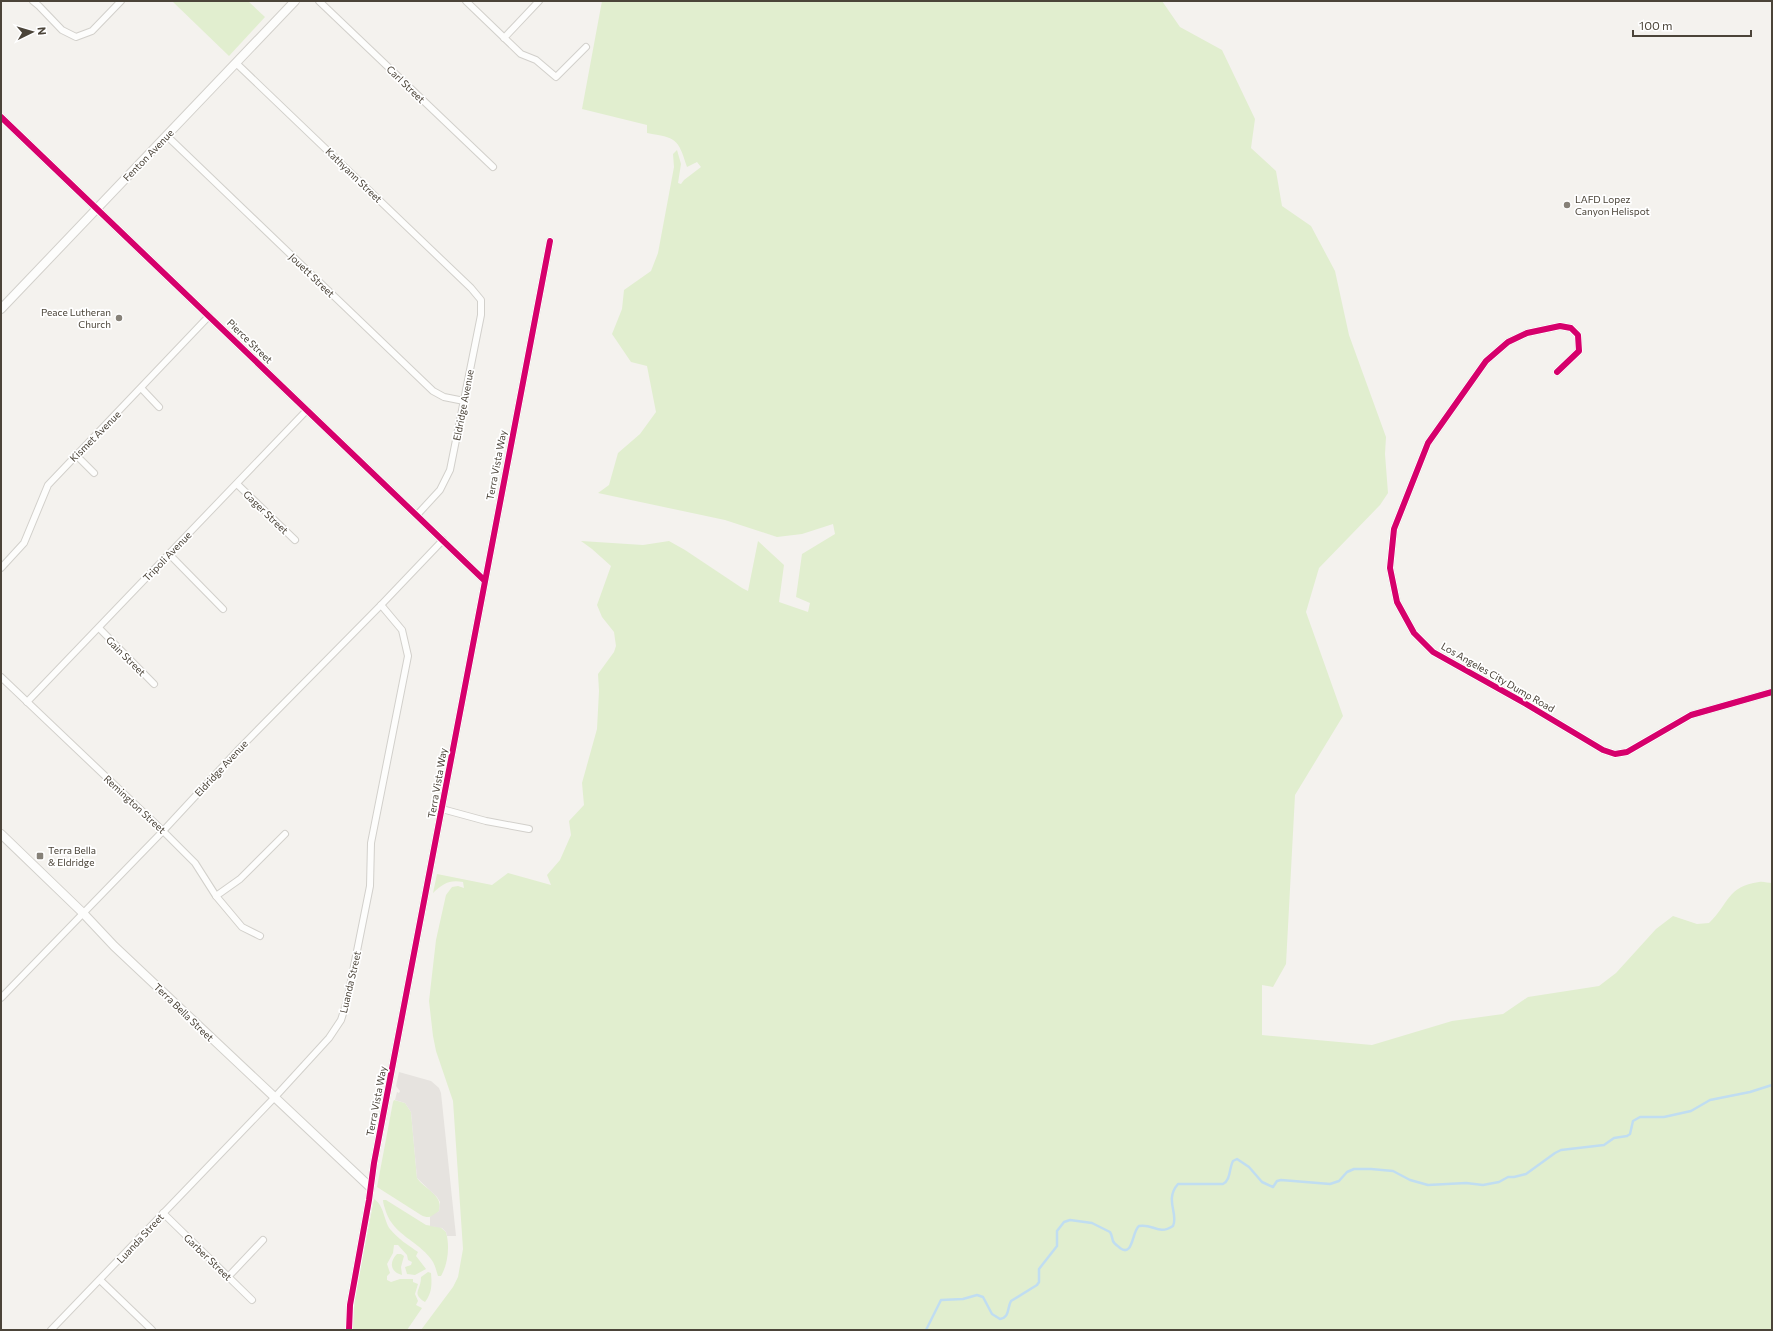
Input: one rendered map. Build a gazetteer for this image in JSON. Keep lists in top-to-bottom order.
{
  "streets": {
    "street": [
      "Carl Street",
      "Fenton Avenue",
      "Kathyann Street",
      "Jouett Street",
      "Pierce Street",
      "Eldridge Avenue",
      "Kismet Avenue",
      "Terra Vista Way",
      "Gager Street",
      "Tripoli Avenue",
      "Gain Street",
      "Los Angeles City Dump Road",
      "Remington Street",
      "Luanda Street",
      "Terra Bella Street",
      "Garber Street"
    ]
  },
  "crossings": [
    ["Fenton Avenue", "Kathyann Street"],
    ["Fenton Avenue", "Jouett Street"],
    ["Fenton Avenue", "Pierce Street"],
    ["Kathyann Street", "Eldridge Avenue"],
    ["Jouett Street", "Eldridge Avenue"],
    ["Pierce Street", "Eldridge Avenue"],
    ["Pierce Street", "Kismet Avenue"],
    ["Pierce Street", "Terra Vista Way"],
    ["Pierce Street", "Tripoli Avenue"],
    ["Eldridge Avenue", "Remington Street"],
    ["Eldridge Avenue", "Luanda Street"],
    ["Eldridge Avenue", "Terra Bella Street"],
    ["Terra Vista Way", "Terra Bella Street"],
    ["Gager Street", "Tripoli Avenue"],
    ["Tripoli Avenue", "Gain Street"],
    ["Tripoli Avenue", "Remington Street"],
    ["Luanda Street", "Terra Bella Street"],
    ["Luanda Street", "Garber Street"]
  ],
  "places": {
    "other": ["LAFD Lopez Canyon Helispot", "Peace Lutheran Church"],
    "transit": ["Terra Bella & Eldridge"]
  },
  "scale_bar": "100 m",
  "north": "right"
}
